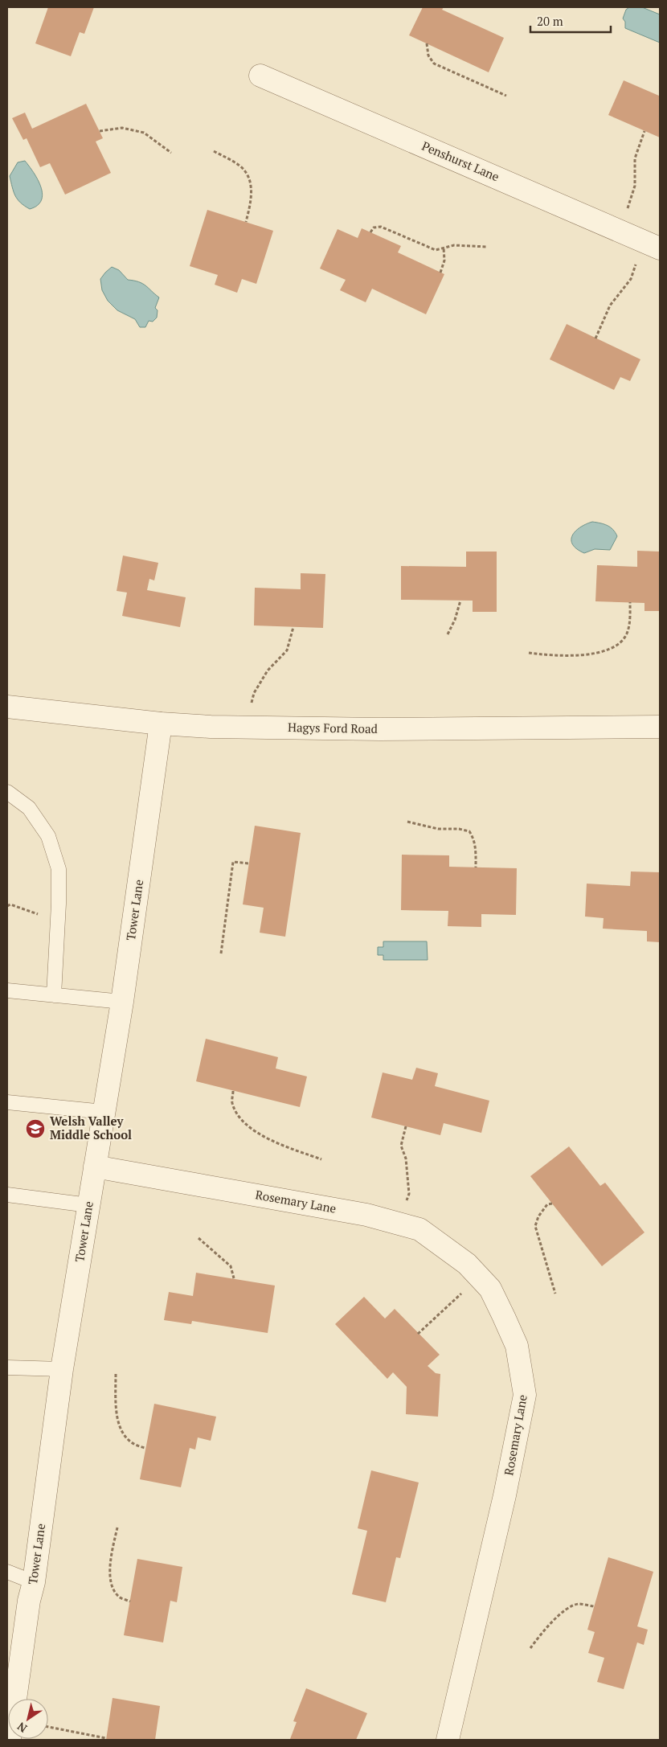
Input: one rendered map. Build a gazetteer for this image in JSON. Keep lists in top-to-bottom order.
{
  "streets": {
    "street": [
      "Penshurst Lane",
      "Hagys Ford Road",
      "Tower Lane",
      "Rosemary Lane"
    ]
  },
  "crossings": [
    ["Hagys Ford Road", "Tower Lane"],
    ["Tower Lane", "Rosemary Lane"]
  ],
  "places": {
    "school or university": ["Welsh Valley Middle School"]
  },
  "scale_bar": "20 m",
  "north": "bottom left"
}
